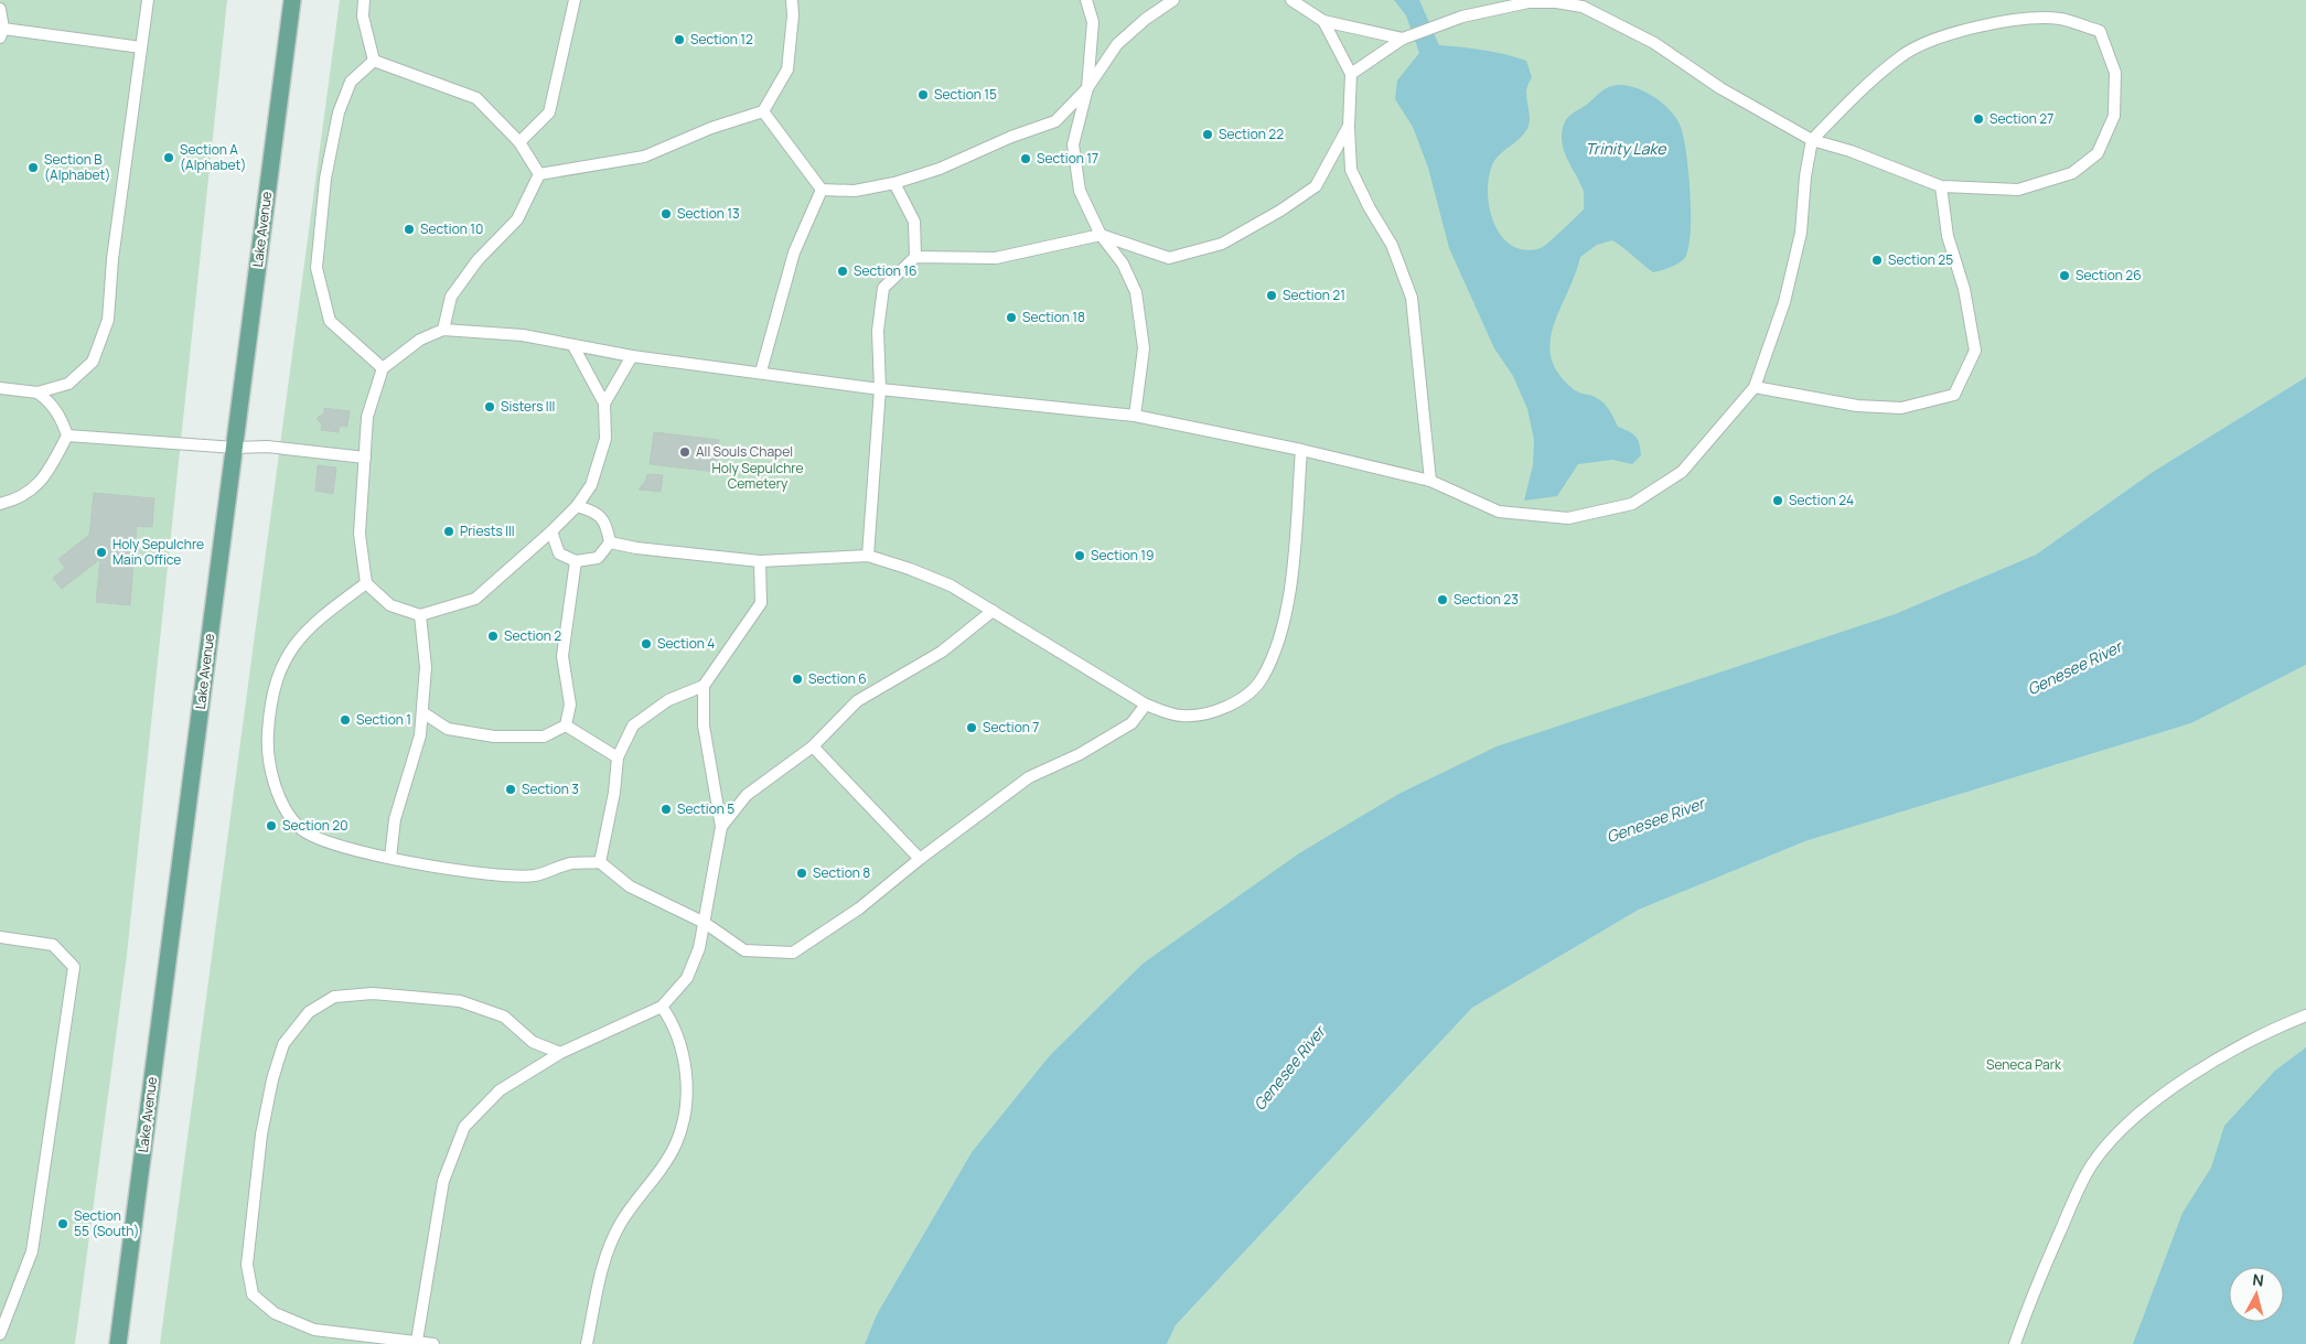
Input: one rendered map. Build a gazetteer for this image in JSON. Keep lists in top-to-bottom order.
{
  "streets": {
    "main road": ["Lake Avenue"]
  },
  "water": ["Trinity Lake", "Genesee River"],
  "parks": ["Holy Sepulchre Cemetery", "Seneca Park"],
  "places": [
    "Section 12",
    "Section 15",
    "Section 27",
    "Section 22",
    "Section A (Alphabet)",
    "Section 17",
    "Section B (Alphabet)",
    "Section 13",
    "Section 10",
    "Section 25",
    "Section 16",
    "Section 26",
    "Section 21",
    "Section 18",
    "Sisters III",
    "All Souls Chapel",
    "Section 24",
    "Priests III",
    "Holy Sepulchre Main Office",
    "Section 19",
    "Section 23",
    "Section 2",
    "Section 4",
    "Section 6",
    "Section 1",
    "Section 7",
    "Section 3",
    "Section 5",
    "Section 20",
    "Section 8",
    "Section 55 (South)"
  ],
  "north": "top"
}
